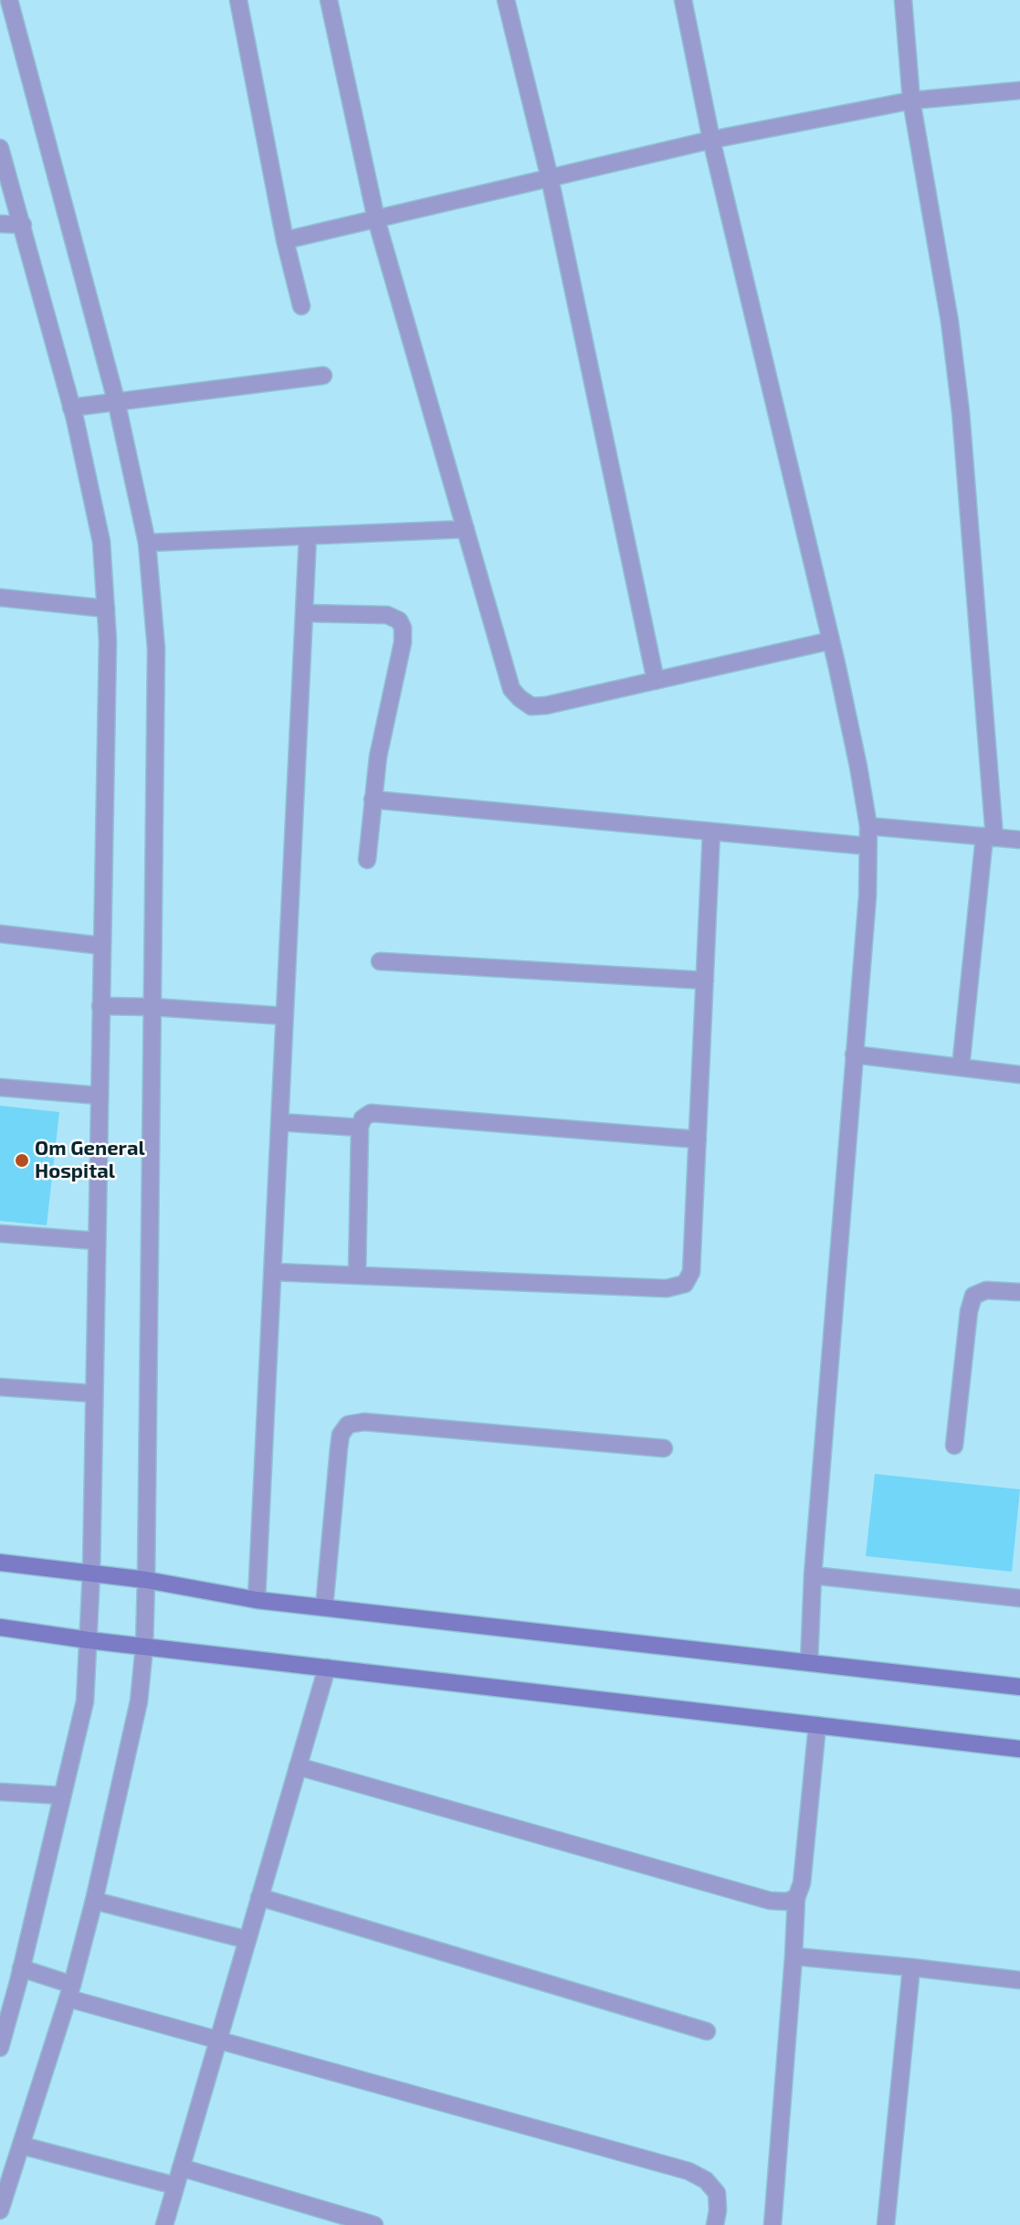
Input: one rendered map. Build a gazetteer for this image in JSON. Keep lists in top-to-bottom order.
{
  "places": ["Om General Hospital"]
}
